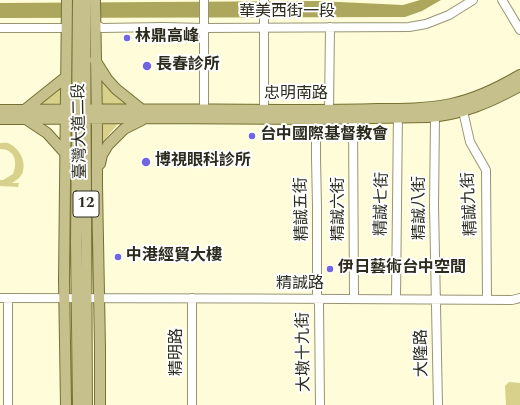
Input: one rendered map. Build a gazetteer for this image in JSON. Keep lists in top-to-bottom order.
{
  "streets": {
    "main road": ["忠明南路", "臺灣大道二段", "12"],
    "street": [
      "華美西街一段",
      "精誠七街",
      "精誠九街",
      "精誠八街",
      "精誠五街",
      "精誠六街",
      "精誠路",
      "精明路",
      "大墩十九街",
      "大隆路"
    ]
  },
  "crossings": [
    ["華美西街一段", "臺灣大道二段"],
    ["忠明南路", "臺灣大道二段"],
    ["忠明南路", "精誠七街"],
    ["忠明南路", "精誠九街"],
    ["忠明南路", "精誠八街"],
    ["忠明南路", "精誠五街"],
    ["忠明南路", "精誠六街"],
    ["臺灣大道二段", "精誠路"],
    ["精誠七街", "精誠路"],
    ["精誠九街", "精誠路"],
    ["精誠八街", "精誠路"],
    ["精誠八街", "大隆路"],
    ["精誠五街", "精誠路"],
    ["精誠五街", "大墩十九街"],
    ["精誠六街", "精誠路"],
    ["精誠路", "精明路"],
    ["精誠路", "大墩十九街"],
    ["精誠路", "大隆路"]
  ],
  "places": [
    "林鼎高峰",
    "長春診所",
    "台中國際基督教會",
    "博視眼科診所",
    "中港經貿大樓",
    "伊日藝術台中空間"
  ]
}
